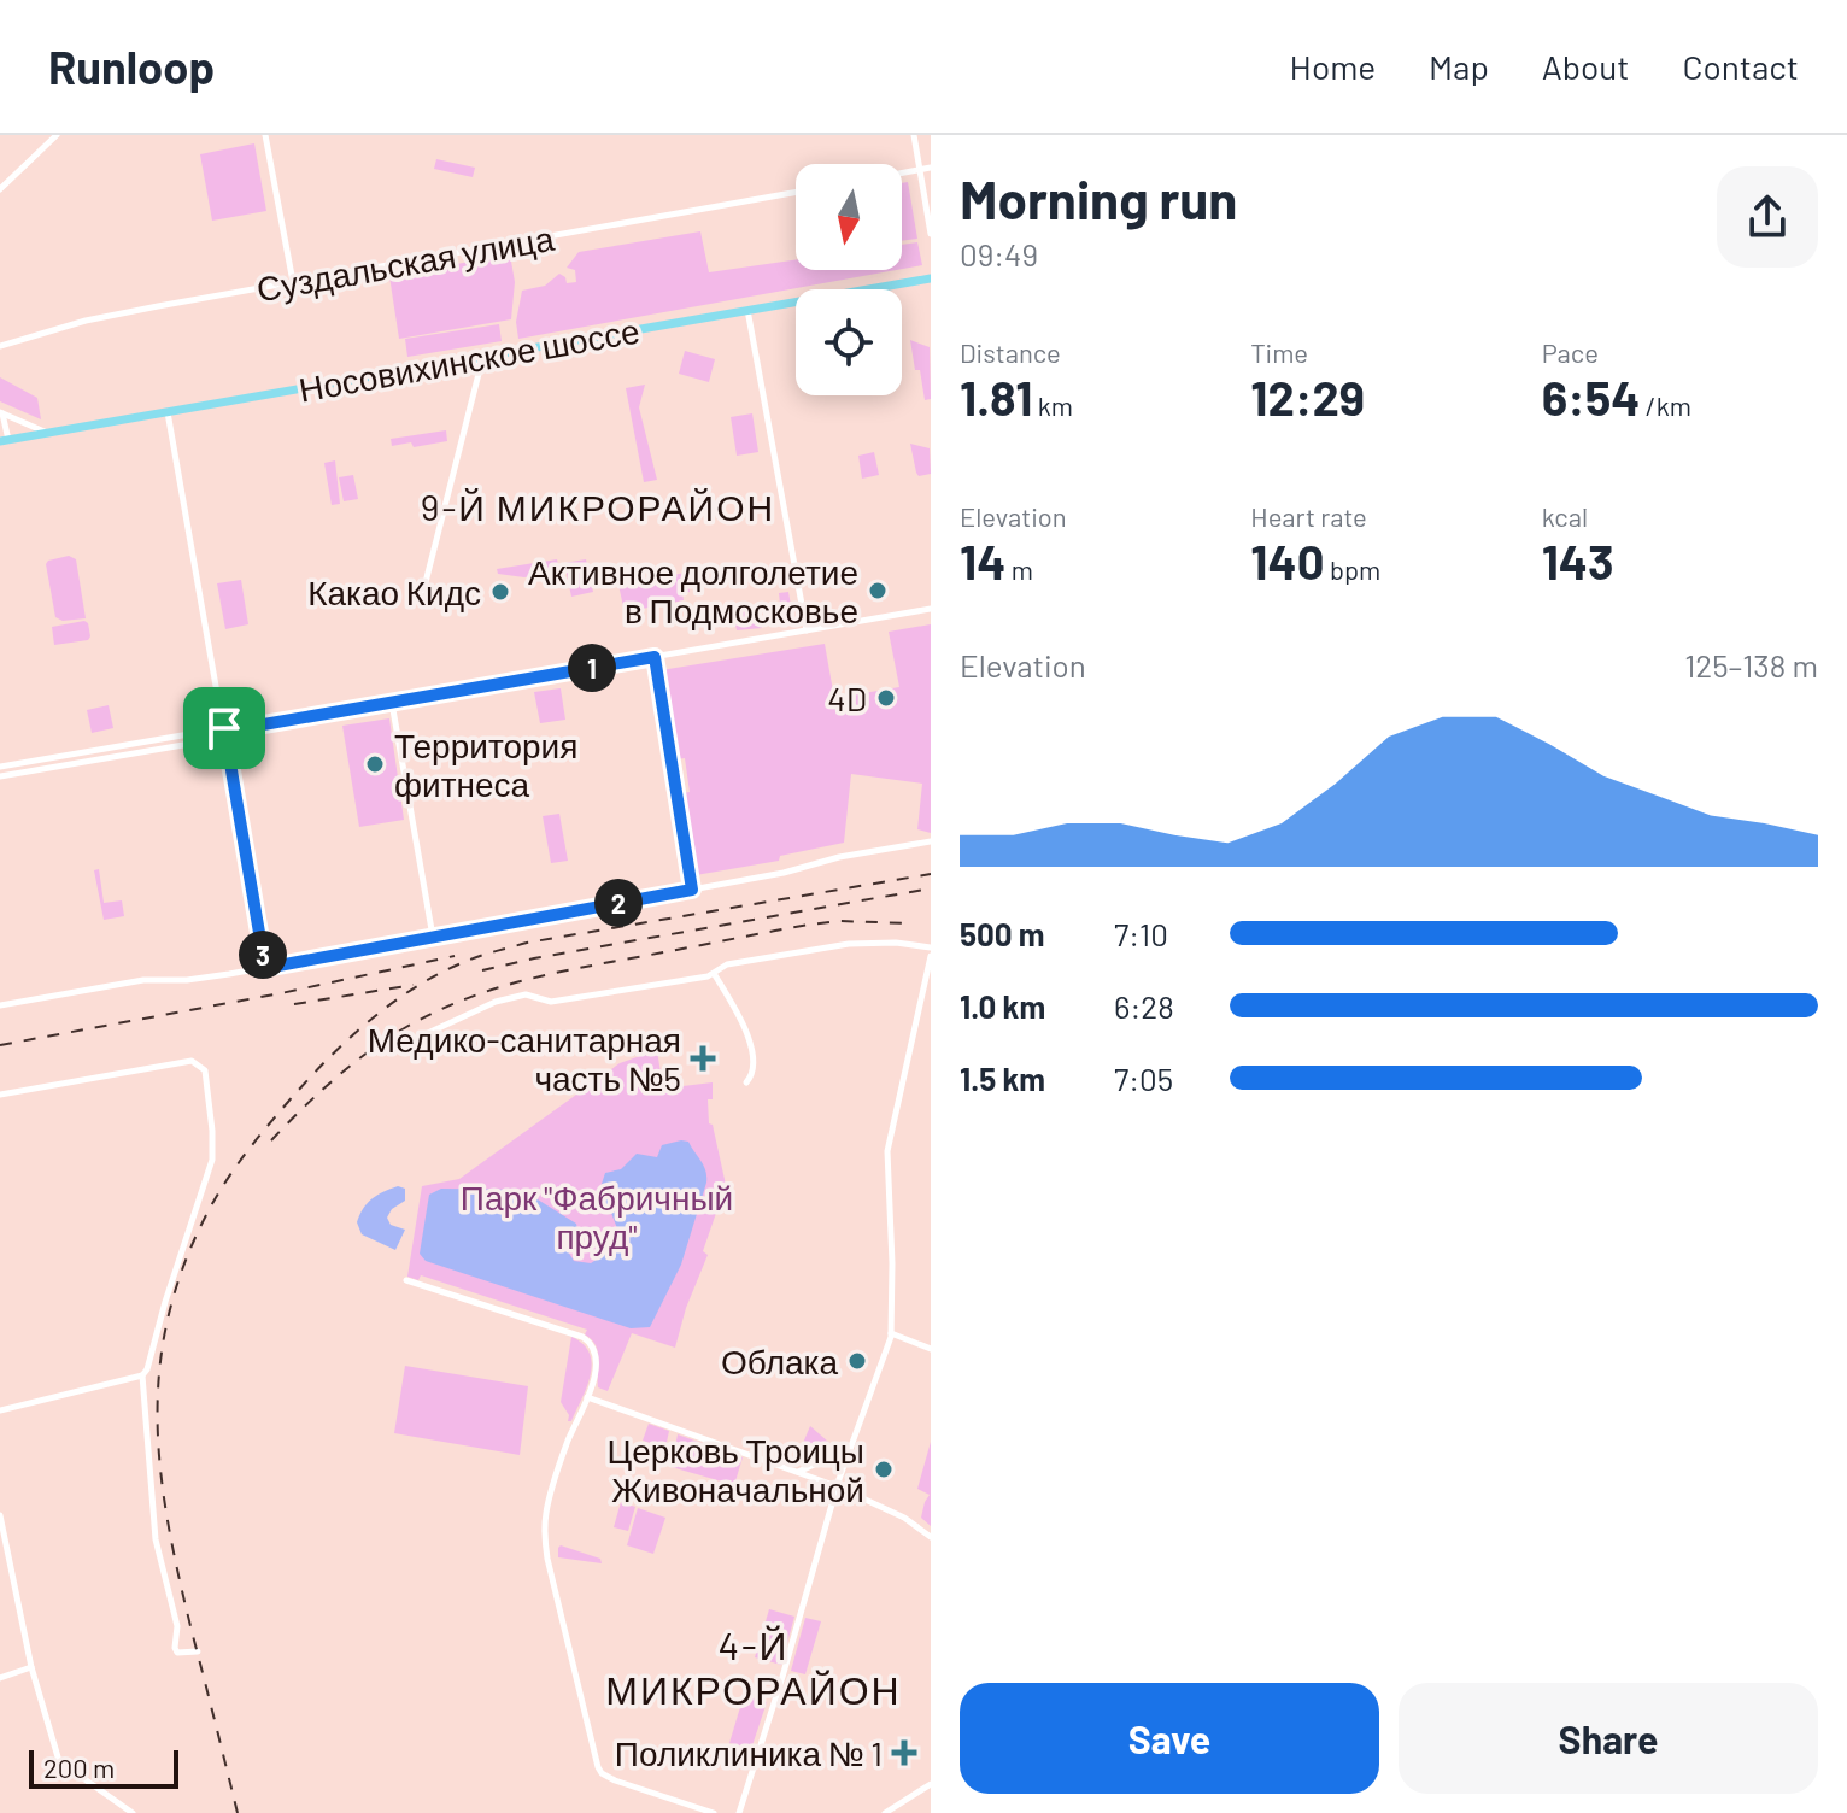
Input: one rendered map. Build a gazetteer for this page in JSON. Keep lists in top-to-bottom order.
{
  "streets": {
    "main road": ["Носовихинское шоссе"],
    "street": ["Суздальская улица"]
  },
  "districts": ["9-Й МИКРОРАЙОН", "4-Й МИКРОРАЙОН"],
  "parks": ["Парк \"Фабричный пруд\""],
  "places": {
    "other": [
      "Активное долголетие в Подмосковье",
      "Какао Кидс",
      "4D",
      "Территория фитнеса",
      "Облака",
      "Церковь Троицы Живоначальной"
    ],
    "health": ["Медико-санитарная часть №5", "Поликлиника № 1"]
  },
  "scale_bar": "200 m",
  "north": "bottom",
  "page": {
    "header": "Runloop",
    "nav": [
      "Home",
      "Map",
      "About",
      "Contact"
    ],
    "heading": ["Morning run", "09:49"],
    "stats": [
      ["Distance", "1.81 km"],
      ["Time", "12:29"],
      ["Pace", "6:54 /km"],
      ["Elevation", "14 m"],
      ["Heart rate", "140 bpm"],
      ["kcal", "143"]
    ],
    "chart": ["Elevation", "125–138 m"],
    "pins": ["1", "2", "3"],
    "list": [
      {
        "name": "500 m",
        "note": "7:10"
      },
      {
        "name": "1.0 km",
        "note": "6:28"
      },
      {
        "name": "1.5 km",
        "note": "7:05"
      }
    ],
    "buttons": ["Save", "Share"],
    "scale": "200 m"
  }
}
